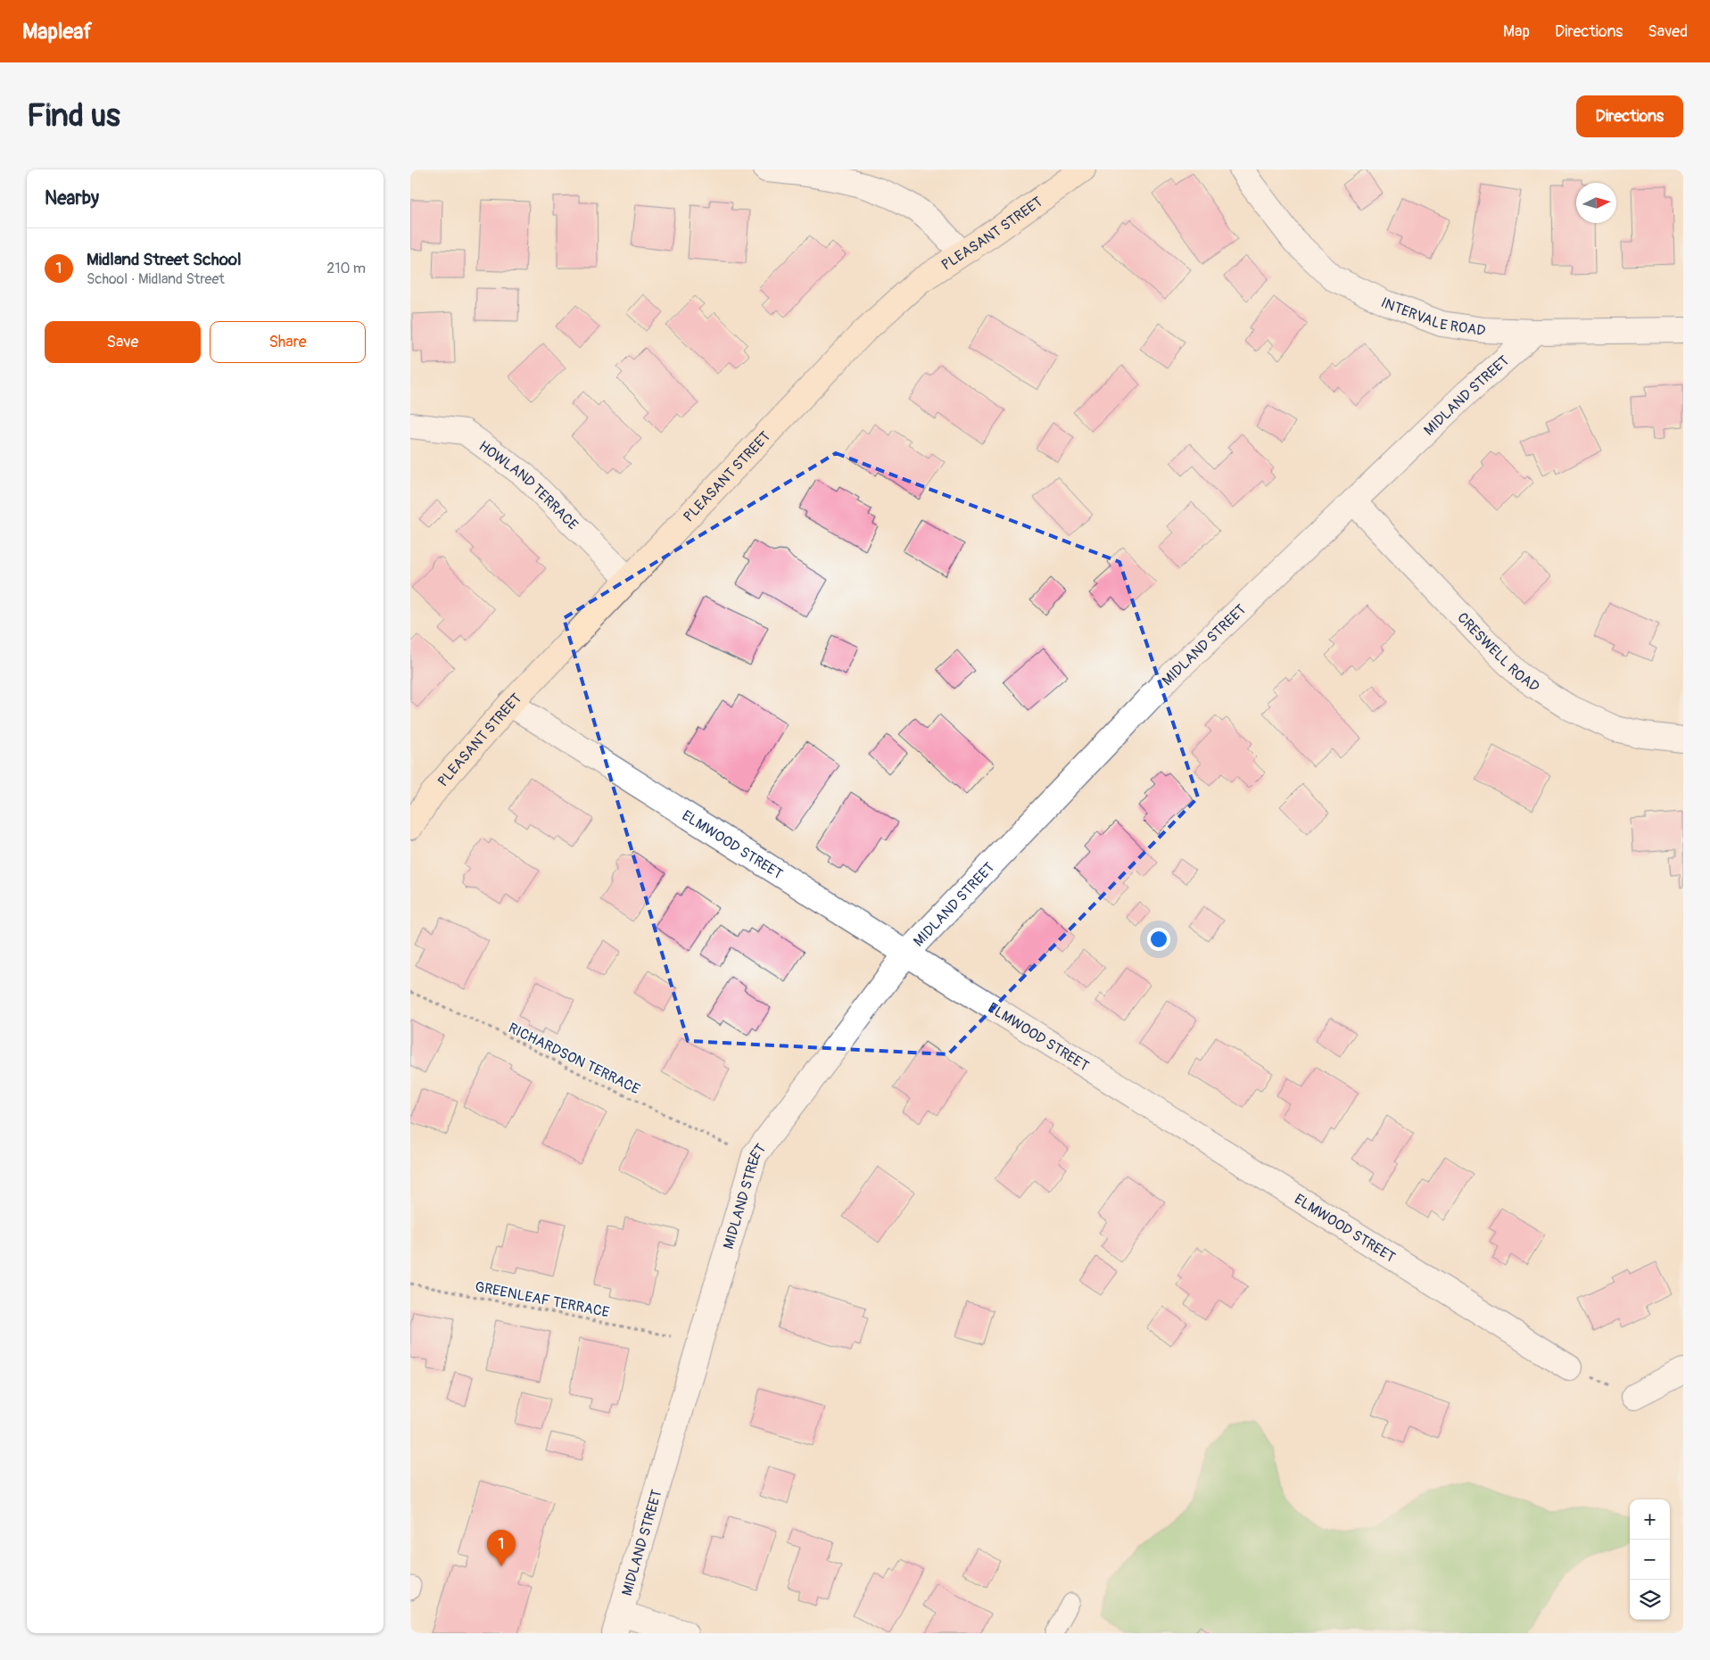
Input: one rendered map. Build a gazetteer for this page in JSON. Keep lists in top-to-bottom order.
{
  "streets": {
    "main road": ["PLEASANT STREET"],
    "street": [
      "INTERVALE ROAD",
      "MIDLAND STREET",
      "HOWLAND TERRACE",
      "CRESWELL ROAD",
      "ELMWOOD STREET"
    ],
    "path": ["RICHARDSON TERRACE", "GREENLEAF TERRACE"]
  },
  "crossings": [
    ["PLEASANT STREET", "HOWLAND TERRACE"],
    ["PLEASANT STREET", "ELMWOOD STREET"],
    ["INTERVALE ROAD", "MIDLAND STREET"],
    ["MIDLAND STREET", "CRESWELL ROAD"],
    ["MIDLAND STREET", "ELMWOOD STREET"]
  ],
  "north": "right",
  "page": {
    "header": "Mapleaf",
    "nav": ["Map", "Directions", "Saved"],
    "buttons": [
      "Directions",
      ["Save", "Share"]
    ],
    "title": "Find us",
    "heading": "Nearby",
    "list": [
      {
        "mark": "1",
        "name": "Midland Street School",
        "note": "School · Midland Street",
        "value": "210 m"
      }
    ],
    "map_buttons": ["+", "−"],
    "pins": "1"
  }
}
